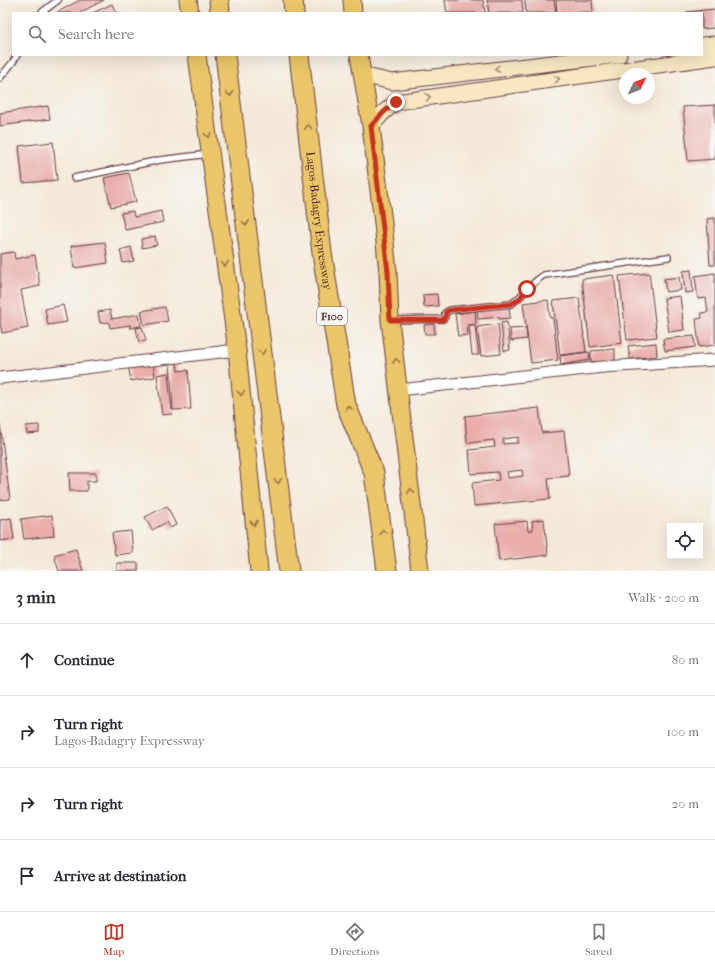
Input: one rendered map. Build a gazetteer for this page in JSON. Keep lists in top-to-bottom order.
{
  "streets": {
    "highway": ["Lagos-Badagry Expressway", "F100"]
  },
  "north": "top right",
  "page": {
    "search": "Search here",
    "heading": ["3 min", "Walk · 200 m"],
    "list": [
      ["Continue", "80 m"],
      ["Turn right", "Lagos-Badagry Expressway", "100 m"],
      ["Turn right", "20 m"],
      "Arrive at destination"
    ],
    "nav": ["Map", "Directions", "Saved"]
  }
}
